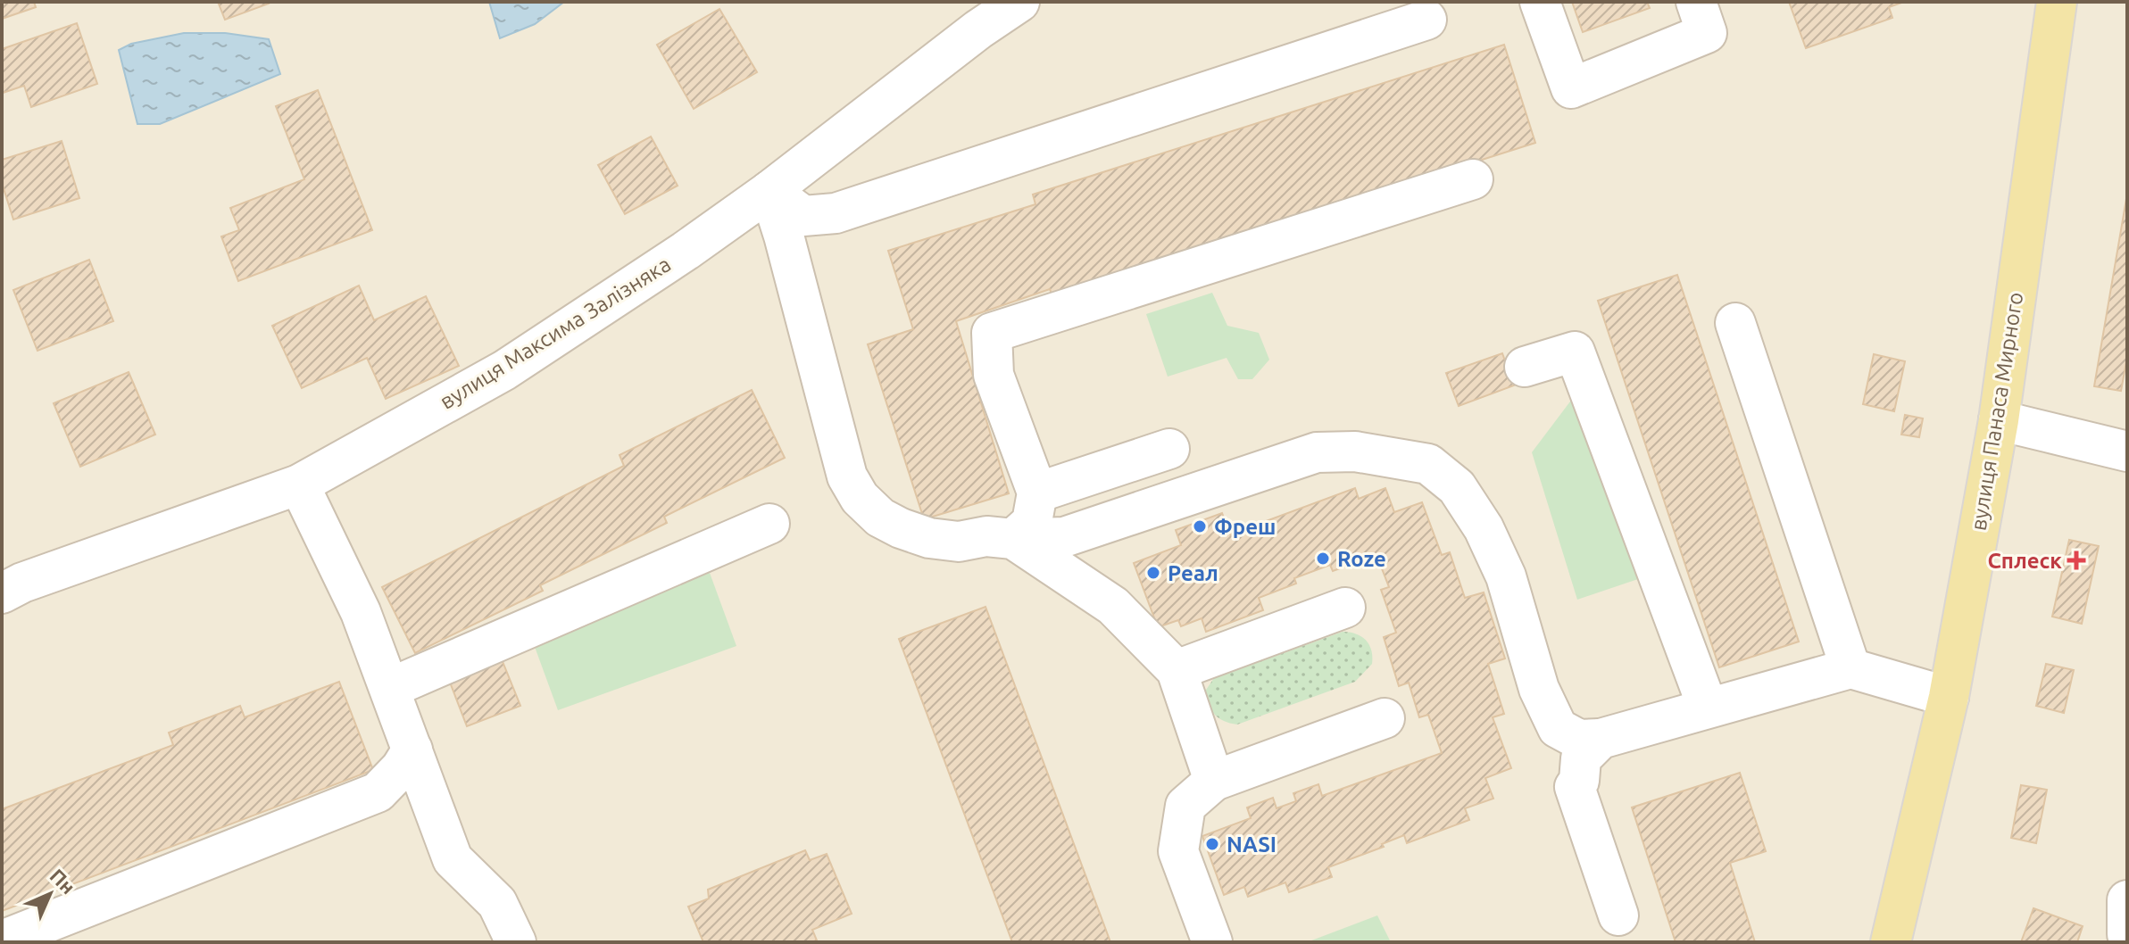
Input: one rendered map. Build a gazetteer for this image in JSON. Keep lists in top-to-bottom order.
{
  "streets": {
    "main road": ["вулиця Панаса Мирного"],
    "street": ["вулиця Максима Залізняка"]
  },
  "places": {
    "other": [
      "Фреш",
      "Roze",
      "Реал",
      "NASI"
    ],
    "health": ["Сплеск"]
  },
  "north": "top right"
}
